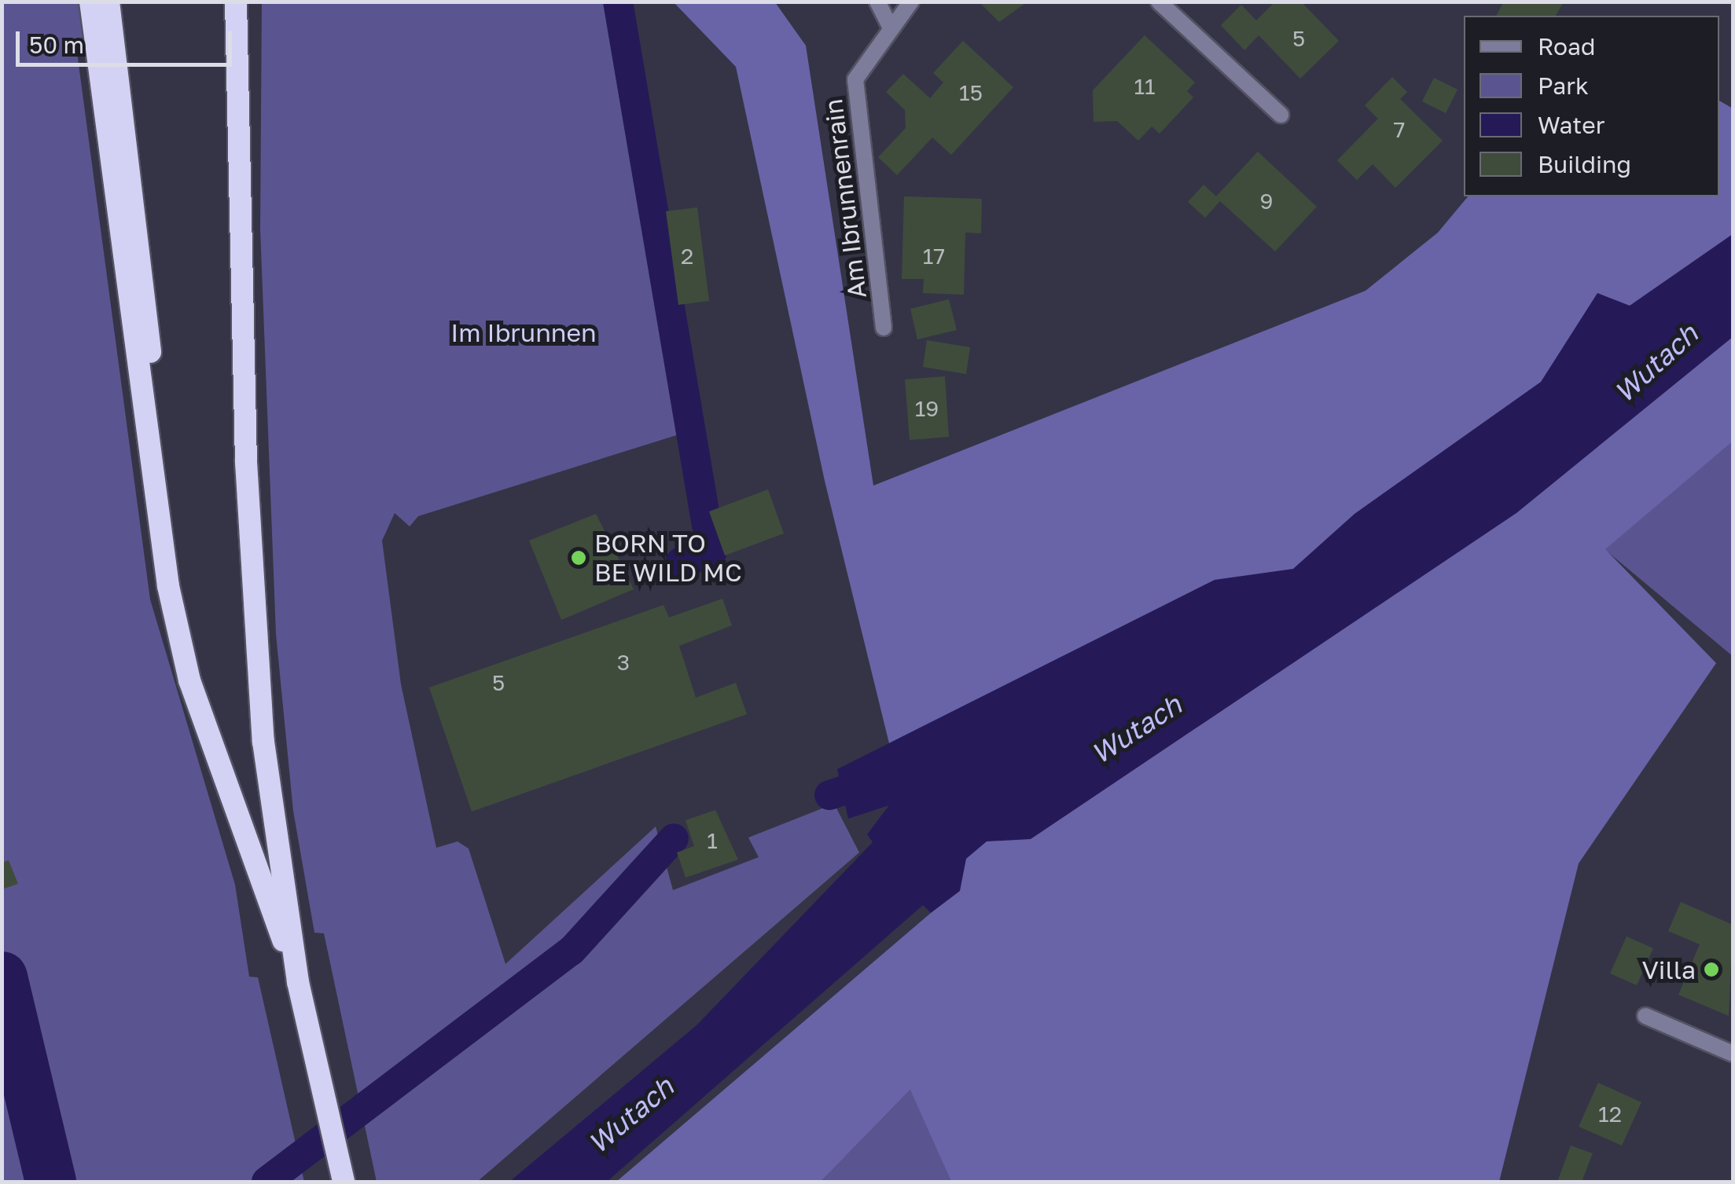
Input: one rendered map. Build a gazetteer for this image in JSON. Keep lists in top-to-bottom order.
{
  "streets": {
    "street": ["Am Ibrunnenrain"]
  },
  "water": ["Wutach"],
  "parks": ["Im Ibrunnen"],
  "places": ["BORN TO BE WILD MC", "Villa"],
  "house_numbers": [
    "5",
    "11",
    "15",
    "7",
    "9",
    "2",
    "17",
    "19",
    "3",
    "5",
    "1",
    "12"
  ],
  "legend": [
    "Road",
    "Park",
    "Water",
    "Building"
  ],
  "scale_bar": "50 m"
}
